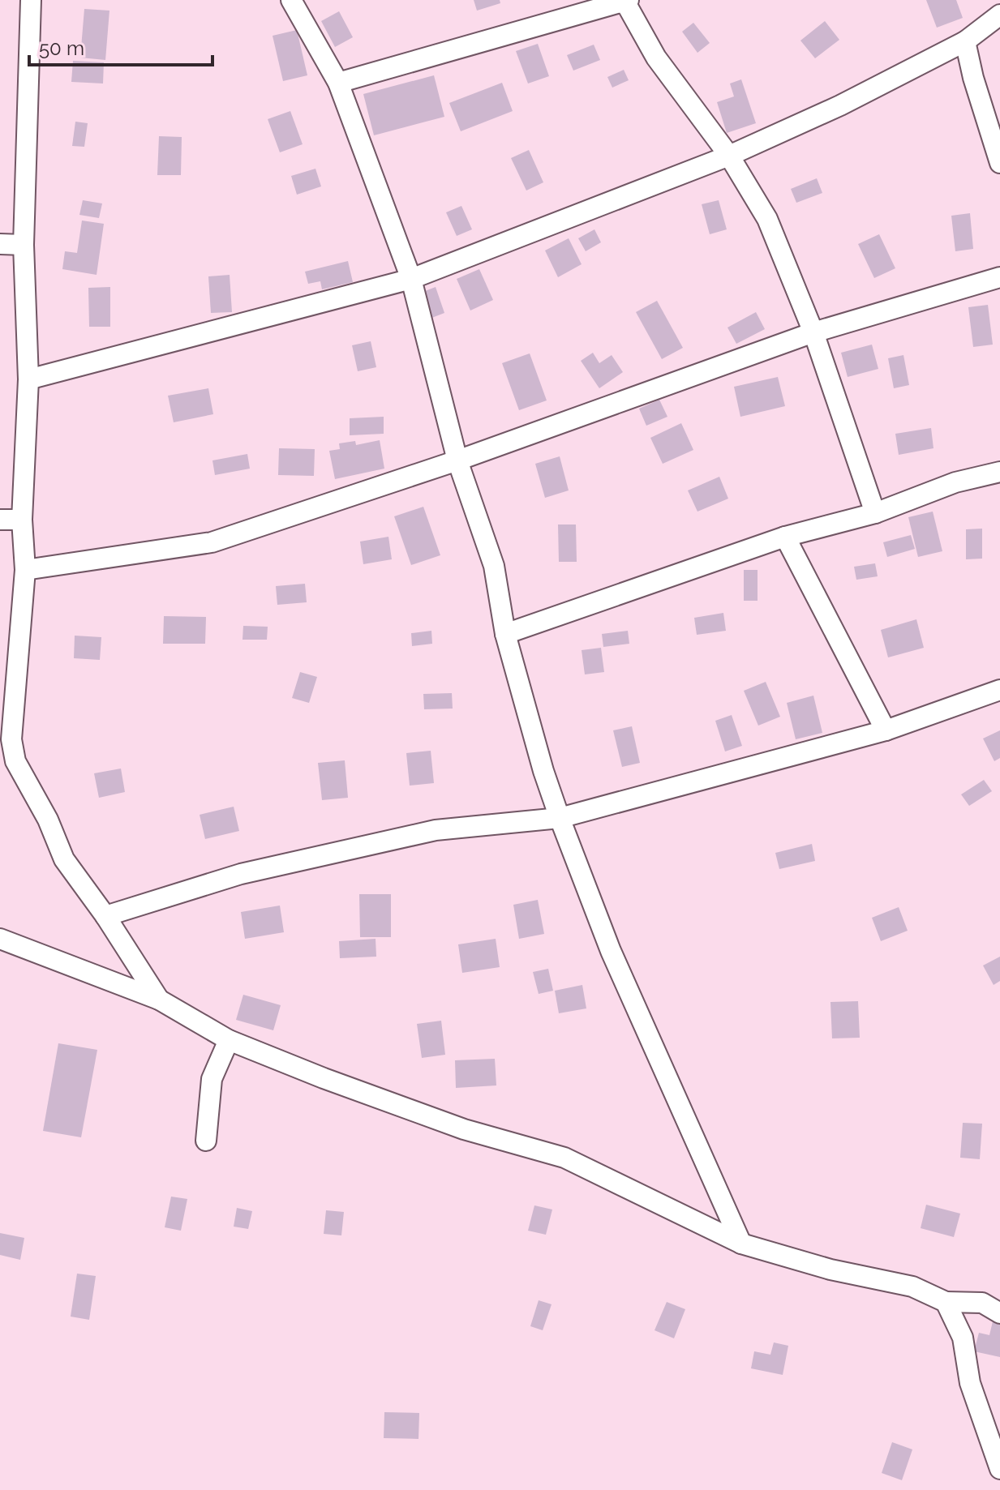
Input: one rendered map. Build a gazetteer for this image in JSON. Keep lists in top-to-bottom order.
{
  "scale_bar": "50 m"
}
